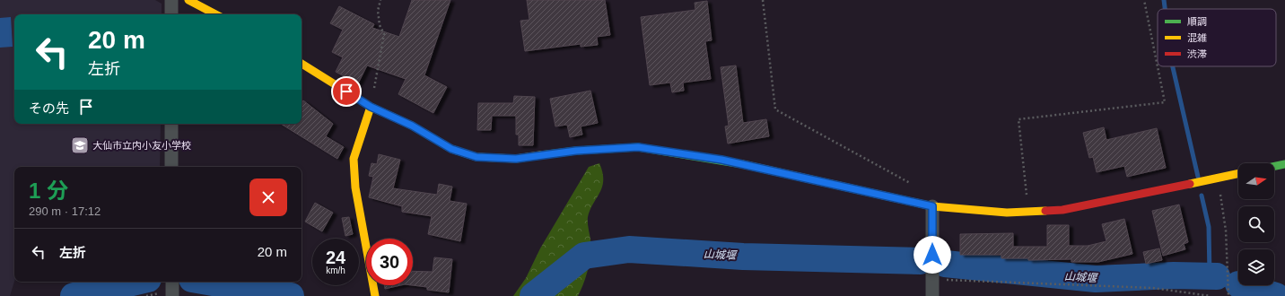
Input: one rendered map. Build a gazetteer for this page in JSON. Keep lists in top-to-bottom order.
{
  "water": ["山城堰"],
  "places": {
    "school or university": ["大仙市立内小友小学校"]
  },
  "legend": ["順調", "混雑", "渋滞"],
  "north": "right",
  "page": {
    "turn": ["20 m", "左折"],
    "then": "その先",
    "heading": ["1 分", "290 m · 17:12"],
    "list": [
      {
        "name": "左折",
        "value": "20 m"
      }
    ],
    "speed": "24 km/h",
    "limit": "30"
  }
}
